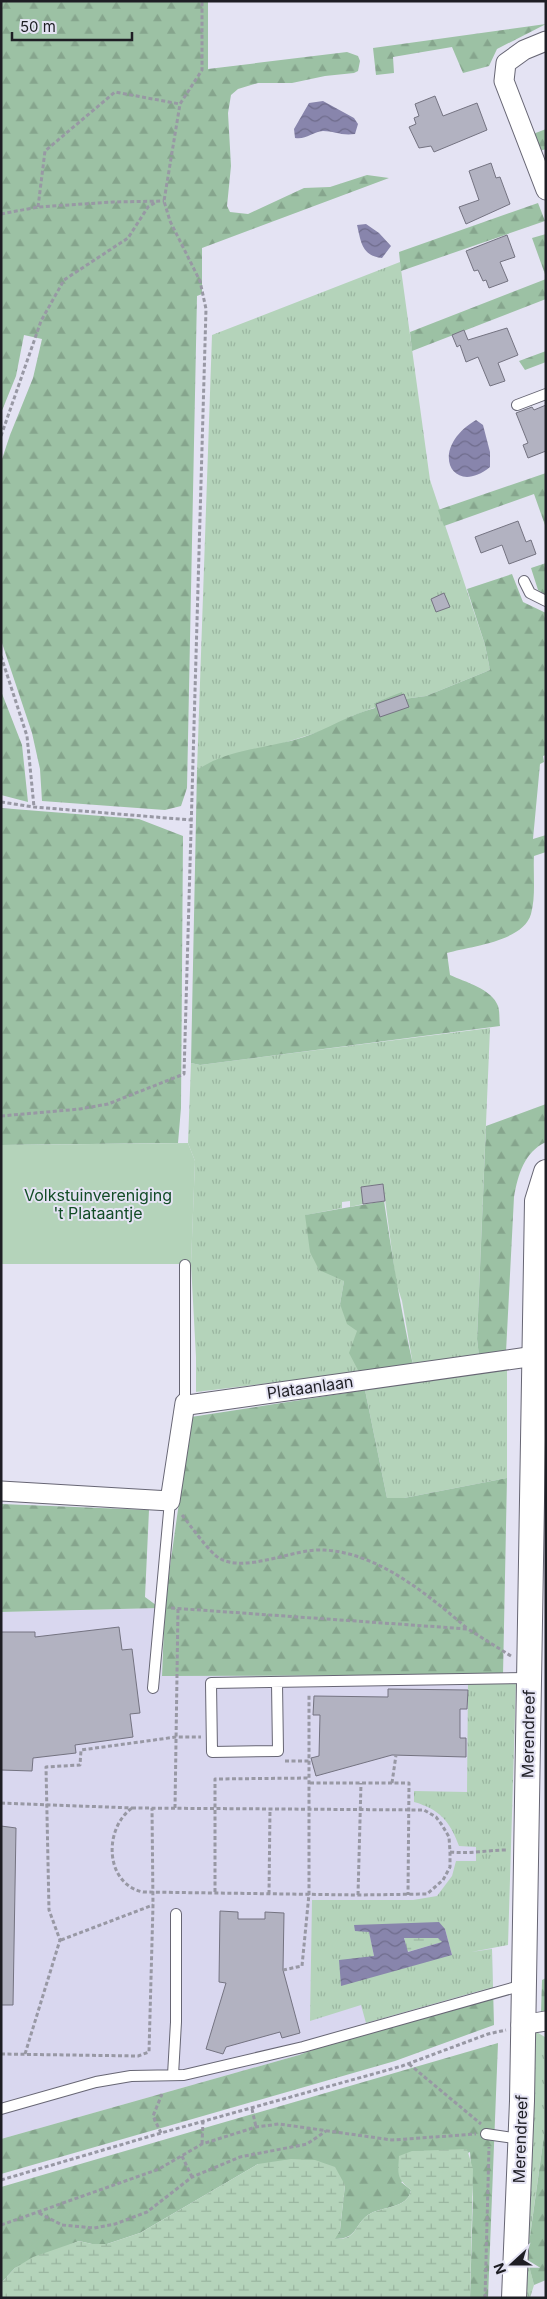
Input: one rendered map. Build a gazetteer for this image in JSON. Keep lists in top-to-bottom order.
{
  "streets": {
    "street": ["Plataanlaan", "Merendreef"]
  },
  "crossings": [
    ["Plataanlaan", "Merendreef"]
  ],
  "parks": ["Volkstuinvereniging 't Plataantje"],
  "scale_bar": "50 m",
  "north": "left"
}
